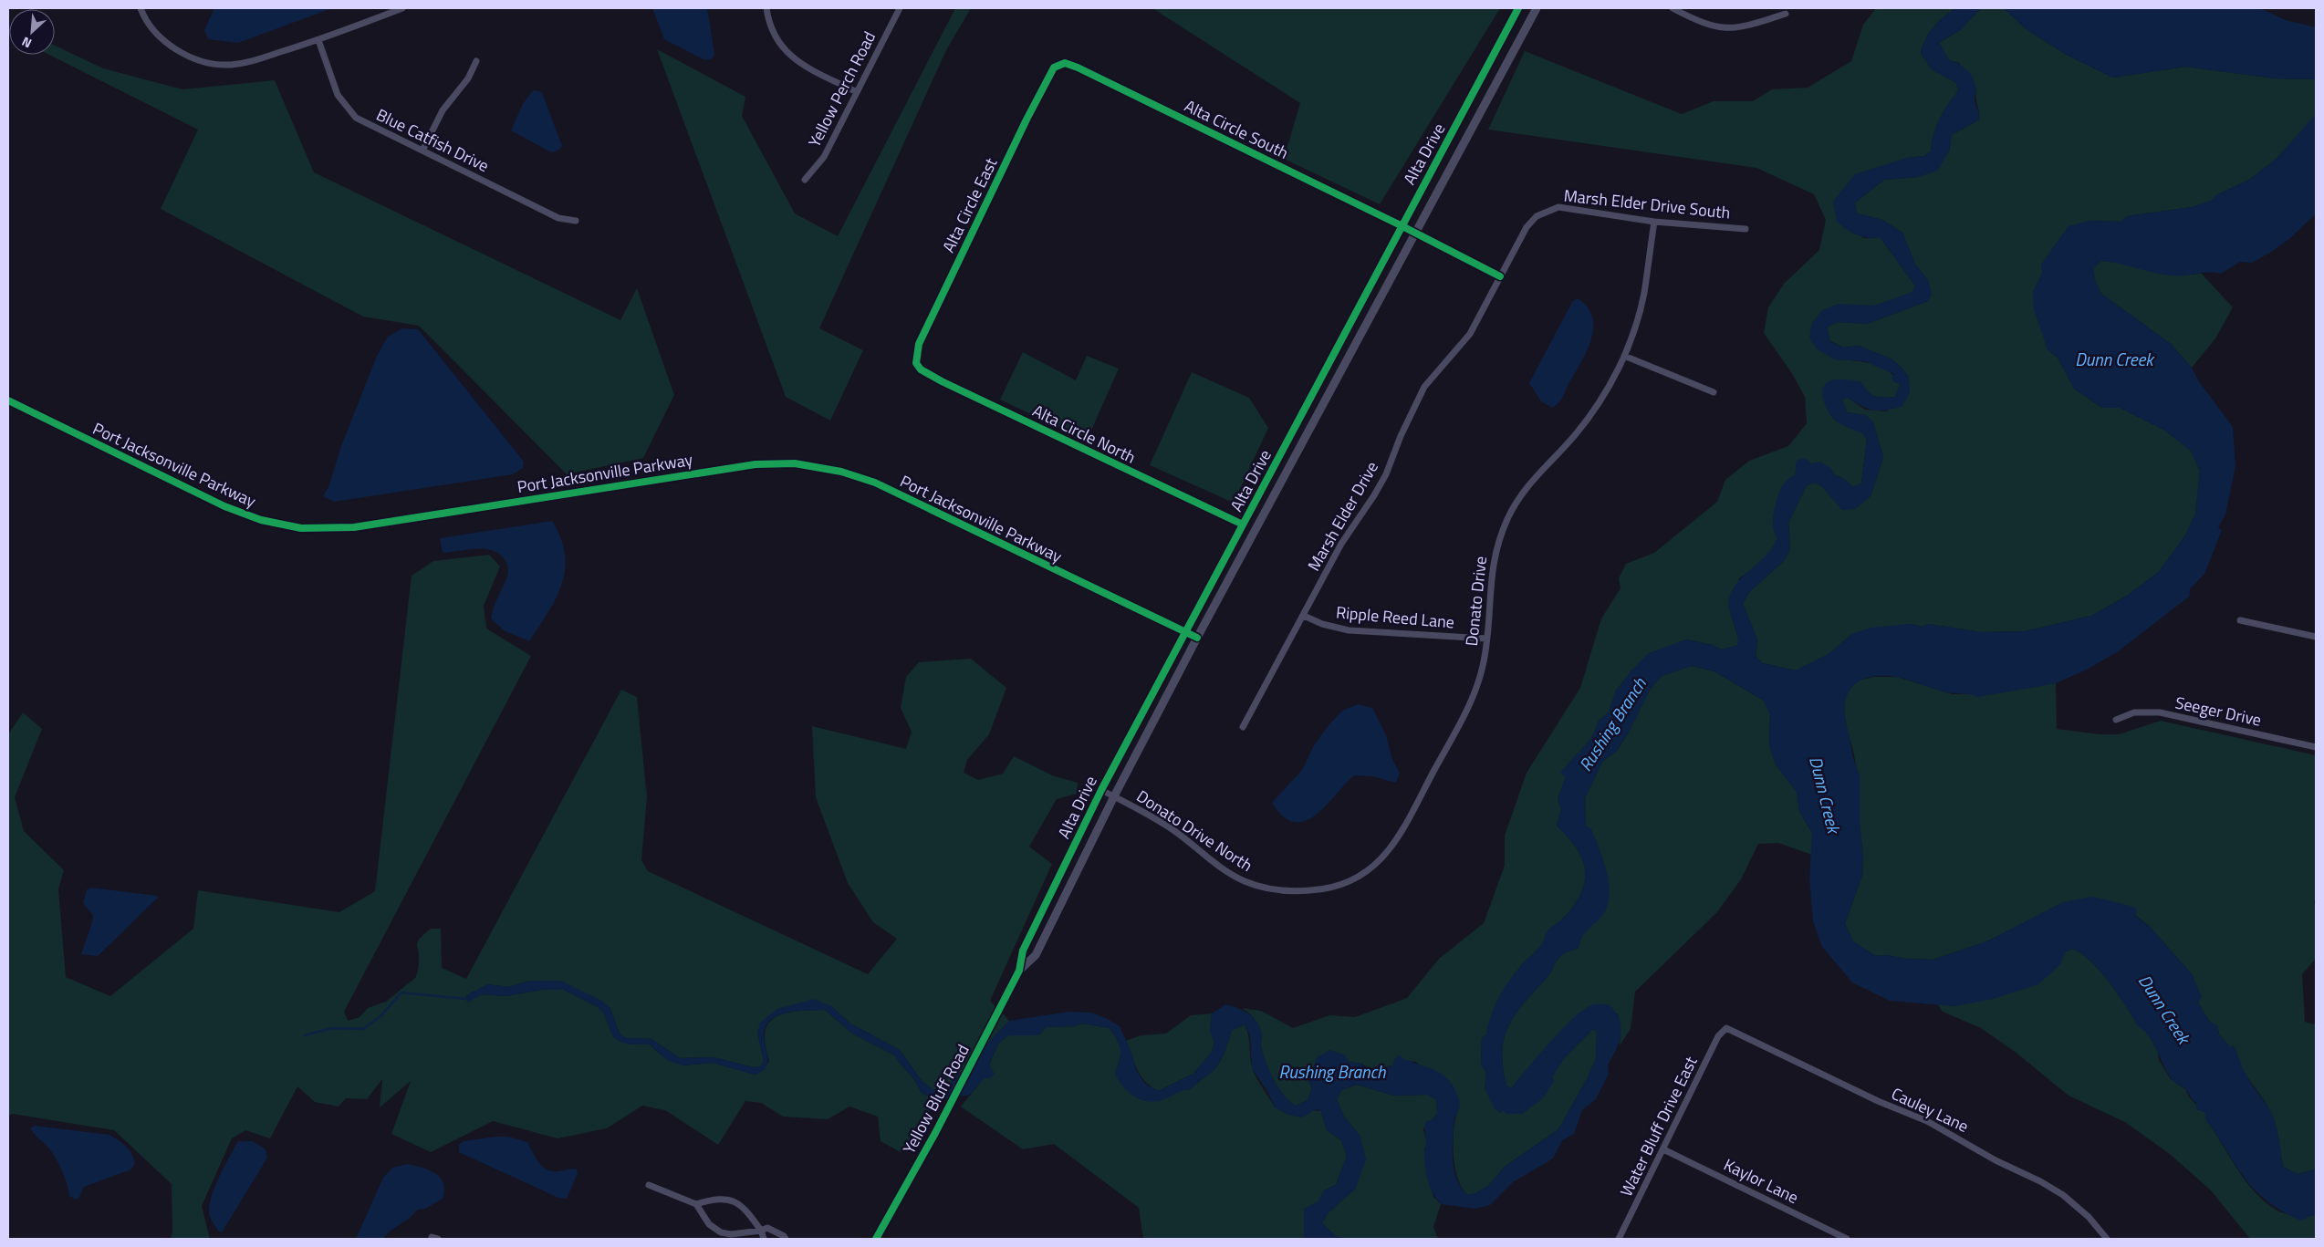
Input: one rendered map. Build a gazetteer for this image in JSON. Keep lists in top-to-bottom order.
{
  "streets": {
    "street": [
      "Yellow Perch Road",
      "Alta Circle South",
      "Blue Catfish Drive",
      "Alta Drive",
      "Marsh Elder Drive South",
      "Alta Circle East",
      "Alta Circle North",
      "Port Jacksonville Parkway",
      "Marsh Elder Drive",
      "Donato Drive",
      "Ripple Reed Lane",
      "Seeger Drive",
      "Donato Drive North",
      "Yellow Bluff Road",
      "Cauley Lane",
      "Water Bluff Drive East",
      "Kaylor Lane"
    ]
  },
  "crossings": [
    ["Alta Circle South", "Alta Drive"],
    ["Alta Circle South", "Marsh Elder Drive South"],
    ["Alta Circle South", "Alta Circle East"],
    ["Alta Circle South", "Marsh Elder Drive"],
    ["Alta Drive", "Alta Circle North"],
    ["Alta Drive", "Port Jacksonville Parkway"],
    ["Alta Drive", "Donato Drive North"],
    ["Alta Drive", "Yellow Bluff Road"],
    ["Marsh Elder Drive South", "Marsh Elder Drive"],
    ["Marsh Elder Drive South", "Donato Drive"],
    ["Alta Circle East", "Alta Circle North"],
    ["Marsh Elder Drive", "Ripple Reed Lane"],
    ["Donato Drive", "Ripple Reed Lane"],
    ["Donato Drive", "Donato Drive North"],
    ["Cauley Lane", "Water Bluff Drive East"],
    ["Water Bluff Drive East", "Kaylor Lane"]
  ],
  "water": ["Dunn Creek", "Rushing Branch"],
  "north": "bottom left"
}
